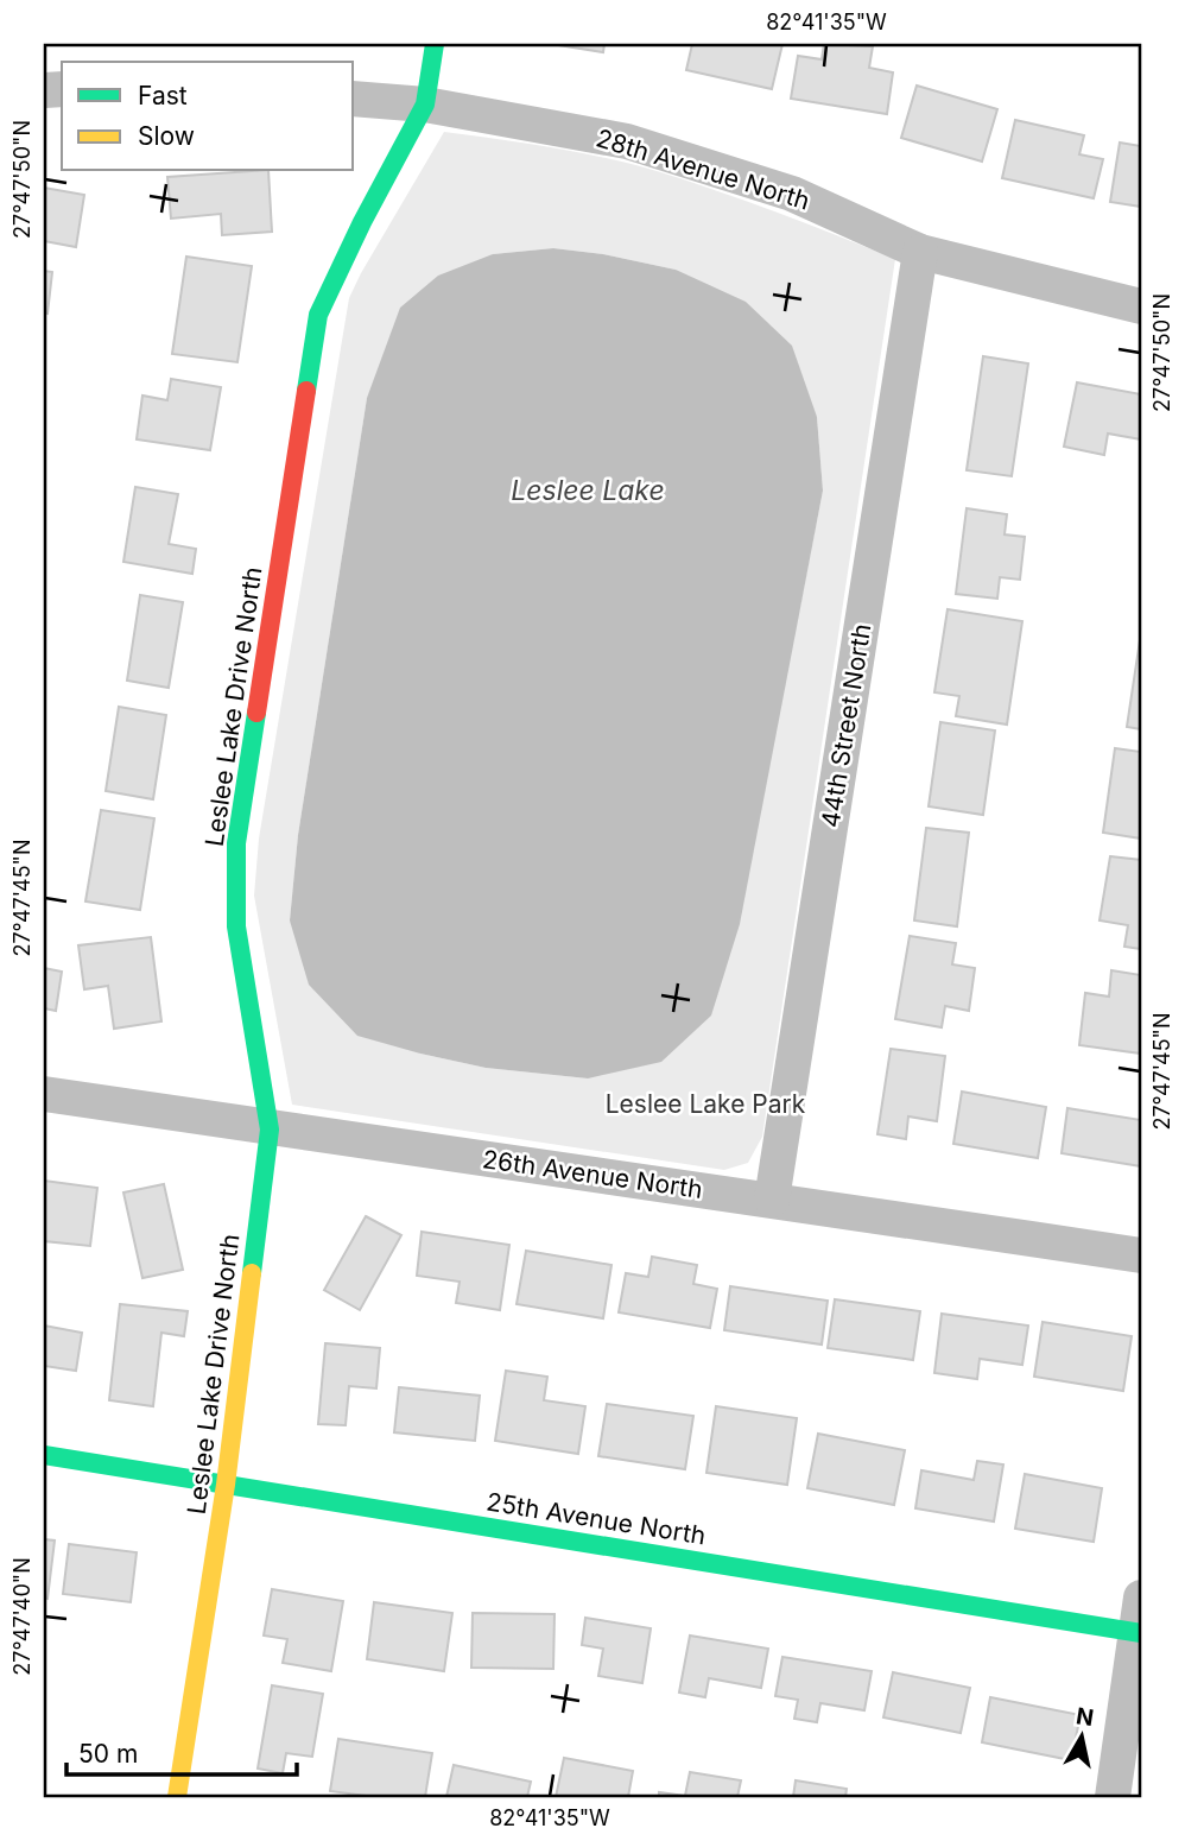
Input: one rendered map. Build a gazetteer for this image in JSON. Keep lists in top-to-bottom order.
{
  "streets": {
    "street": [
      "28th Avenue North",
      "Leslee Lake Drive North",
      "44th Street North",
      "26th Avenue North",
      "25th Avenue North"
    ]
  },
  "crossings": [
    ["28th Avenue North", "Leslee Lake Drive North"],
    ["28th Avenue North", "44th Street North"],
    ["Leslee Lake Drive North", "26th Avenue North"],
    ["Leslee Lake Drive North", "25th Avenue North"],
    ["44th Street North", "26th Avenue North"]
  ],
  "water": ["Leslee Lake"],
  "parks": ["Leslee Lake Park"],
  "legend": ["Fast", "Slow"],
  "scale_bar": "50 m",
  "north": "top",
  "coordinates": [
    "82°41'35\"W",
    "27°47'50\"N",
    "27°47'45\"N",
    "27°47'40\"N"
  ]
}
